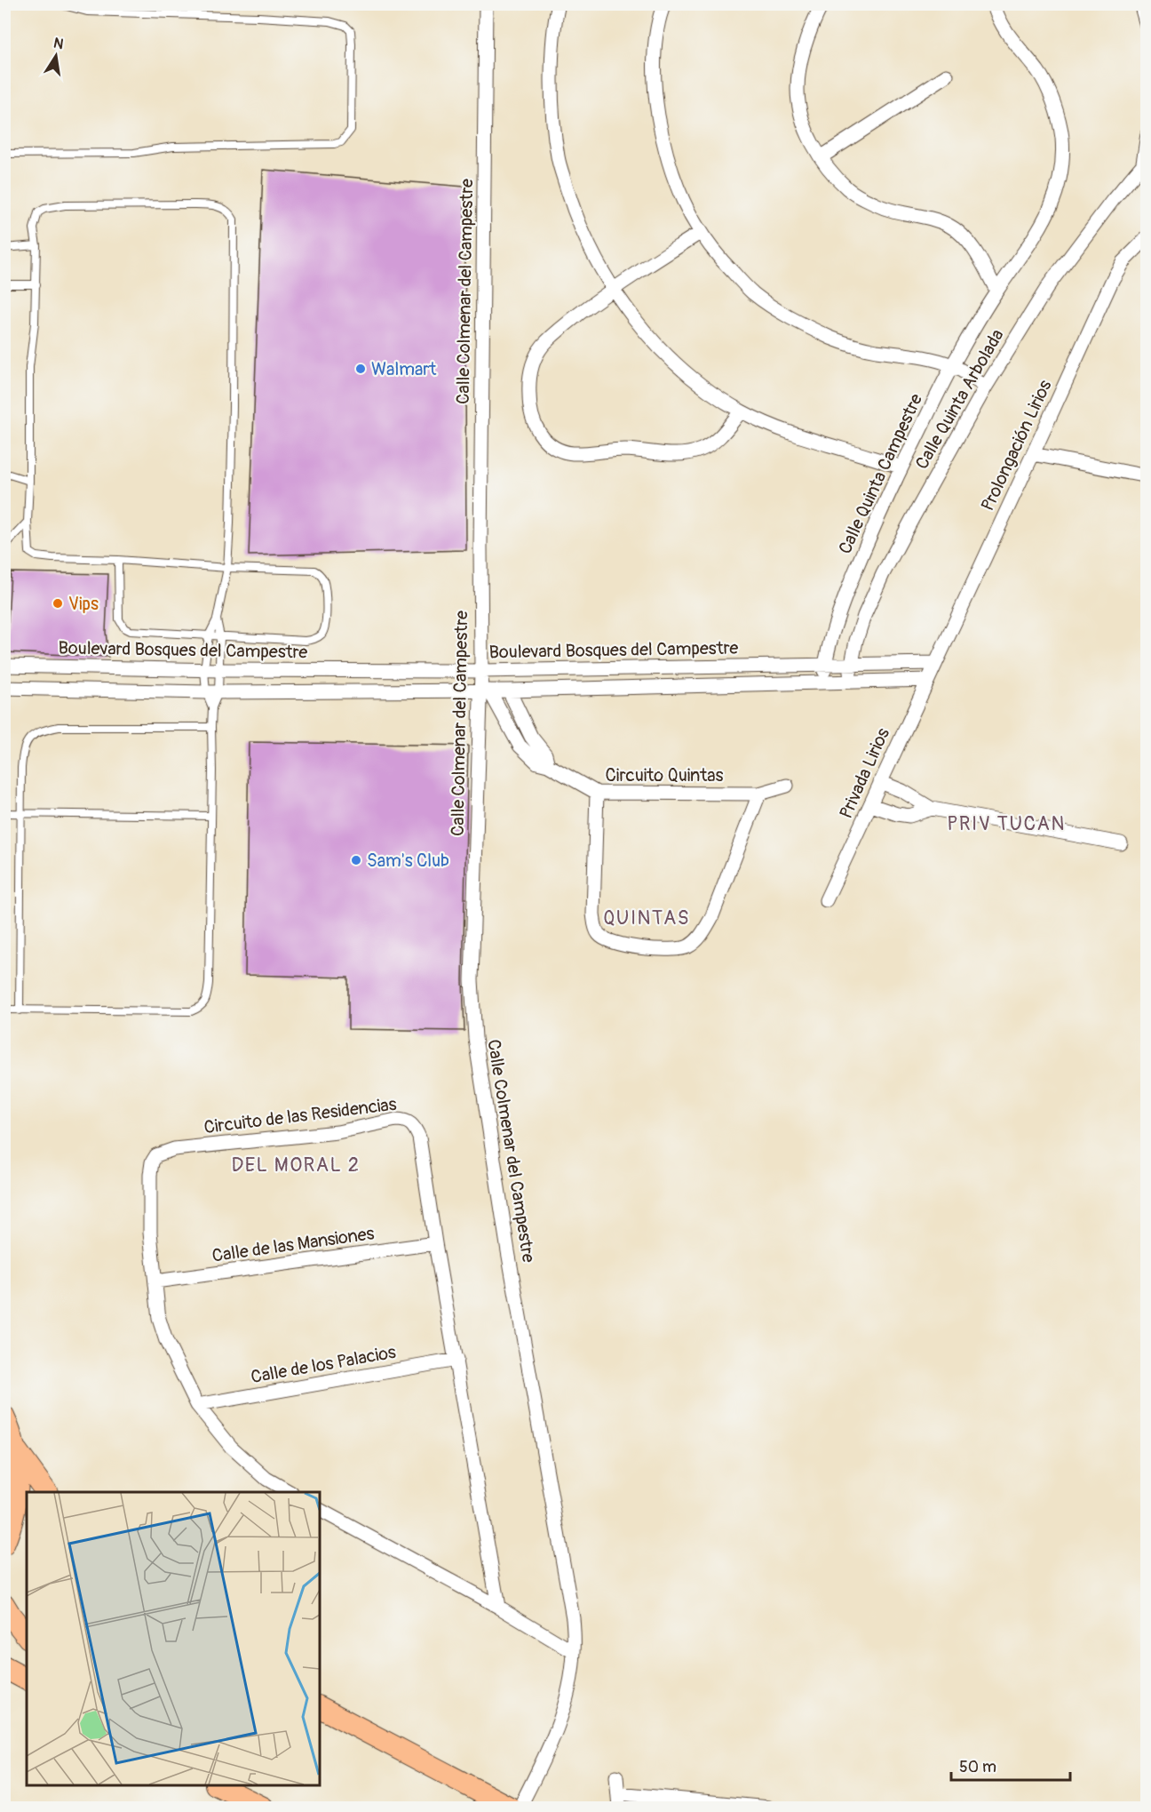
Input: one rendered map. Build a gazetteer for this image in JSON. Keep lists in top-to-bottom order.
{
  "streets": {
    "street": [
      "Calle Colmenar del Campestre",
      "Calle Quinta Arbolada",
      "Prolongación Lirios",
      "Calle Quinta Campestre",
      "Boulevard Bosques del Campestre",
      "Privada Lirios",
      "Circuito Quintas",
      "Circuito de las Residencias",
      "Calle de las Mansiones",
      "Calle de los Palacios"
    ]
  },
  "crossings": [
    ["Calle Colmenar del Campestre", "Boulevard Bosques del Campestre"],
    ["Calle Colmenar del Campestre", "Circuito Quintas"],
    ["Calle Quinta Arbolada", "Boulevard Bosques del Campestre"],
    ["Prolongación Lirios", "Boulevard Bosques del Campestre"],
    ["Prolongación Lirios", "Privada Lirios"],
    ["Calle Quinta Campestre", "Boulevard Bosques del Campestre"],
    ["Boulevard Bosques del Campestre", "Privada Lirios"],
    ["Circuito de las Residencias", "Calle de las Mansiones"],
    ["Circuito de las Residencias", "Calle de los Palacios"]
  ],
  "districts": ["PRIV TUCAN", "QUINTAS", "DEL MORAL 2"],
  "places": ["Walmart", "Vips", "Sam's Club"],
  "scale_bar": "50 m",
  "north": "top"
}
